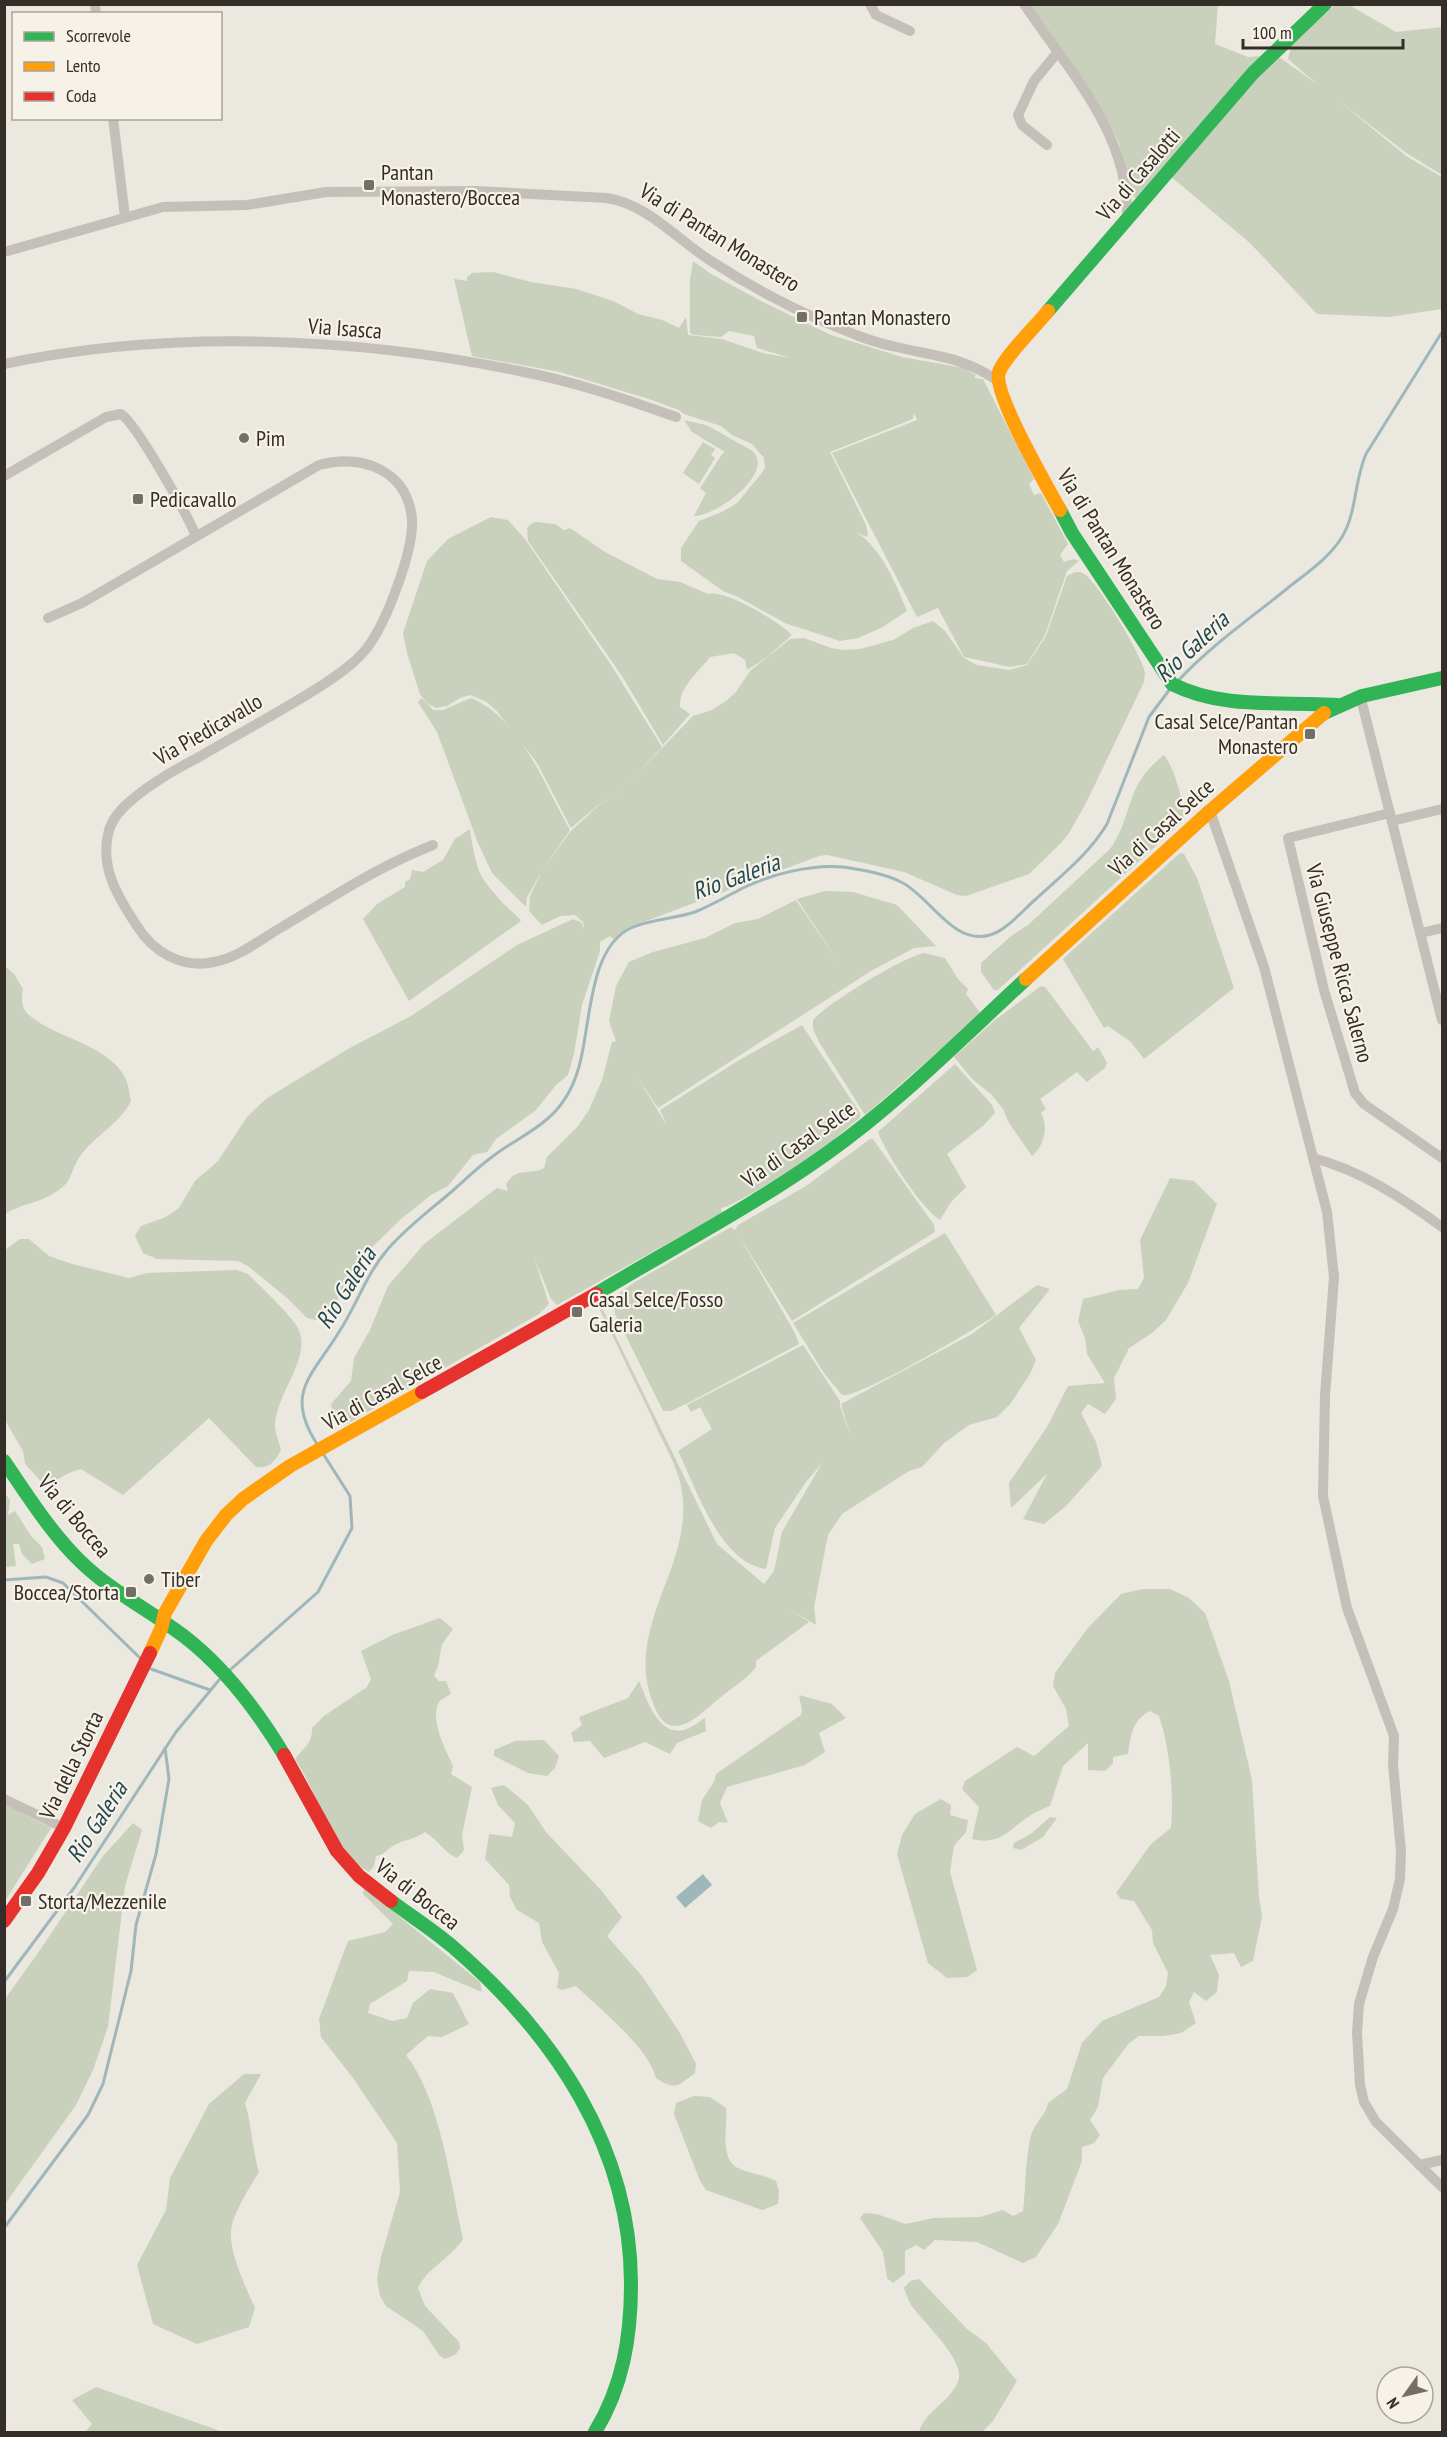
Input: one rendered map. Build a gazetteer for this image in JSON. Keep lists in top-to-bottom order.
{
  "streets": {
    "main road": [
      "Via di Casalotti",
      "Via di Pantan Monastero",
      "Via di Casal Selce",
      "Via di Boccea",
      "Via della Storta"
    ],
    "street": ["Via Isasca", "Via Piedicavallo", "Via Giuseppe Ricca Salerno"]
  },
  "crossings": [
    ["Via di Casalotti", "Via di Pantan Monastero"],
    ["Via di Pantan Monastero", "Via di Casal Selce"],
    ["Via di Casal Selce", "Via di Boccea"],
    ["Via di Casal Selce", "Via della Storta"],
    ["Via di Boccea", "Via della Storta"]
  ],
  "water": ["Rio Galeria"],
  "places": {
    "transit": [
      "Pantan Monastero/Boccea",
      "Pantan Monastero",
      "Pedicavallo",
      "Casal Selce/Pantan Monastero",
      "Casal Selce/Fosso Galeria",
      "Boccea/Storta",
      "Storta/Mezzenile"
    ],
    "other": ["Pim", "Tiber"]
  },
  "legend": ["Scorrevole", "Lento", "Coda"],
  "scale_bar": "100 m",
  "north": "bottom left"
}
